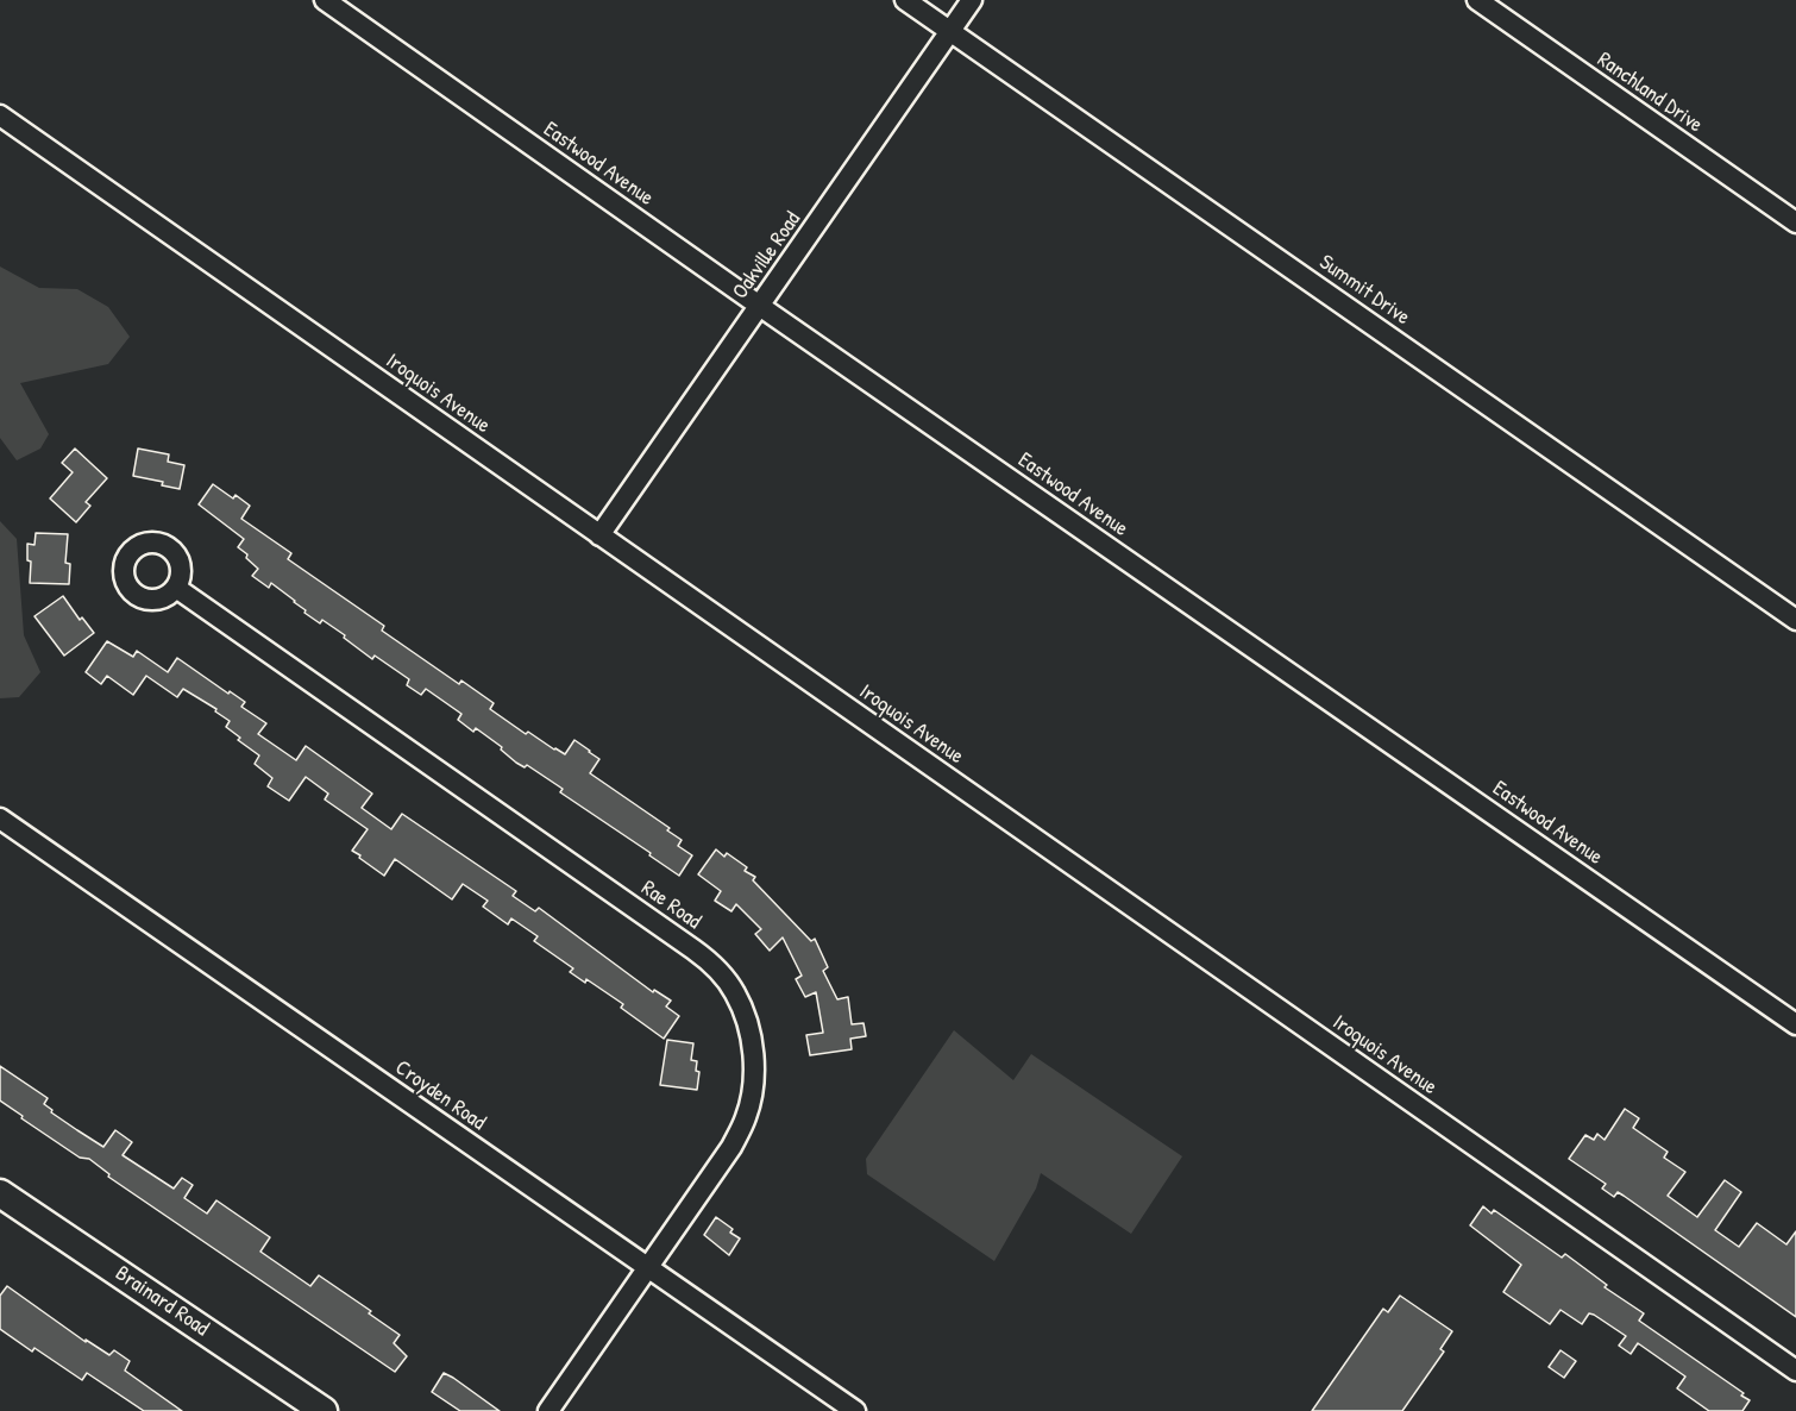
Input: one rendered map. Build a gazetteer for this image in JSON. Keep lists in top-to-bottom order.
{
  "streets": {
    "street": [
      "Ranchland Drive",
      "Eastwood Avenue",
      "Oakville Road",
      "Summit Drive",
      "Iroquois Avenue",
      "Rae Road",
      "Croyden Road",
      "Brainard Road"
    ]
  },
  "crossings": [
    ["Eastwood Avenue", "Oakville Road"],
    ["Oakville Road", "Summit Drive"],
    ["Oakville Road", "Iroquois Avenue"],
    ["Rae Road", "Croyden Road"]
  ]
}
